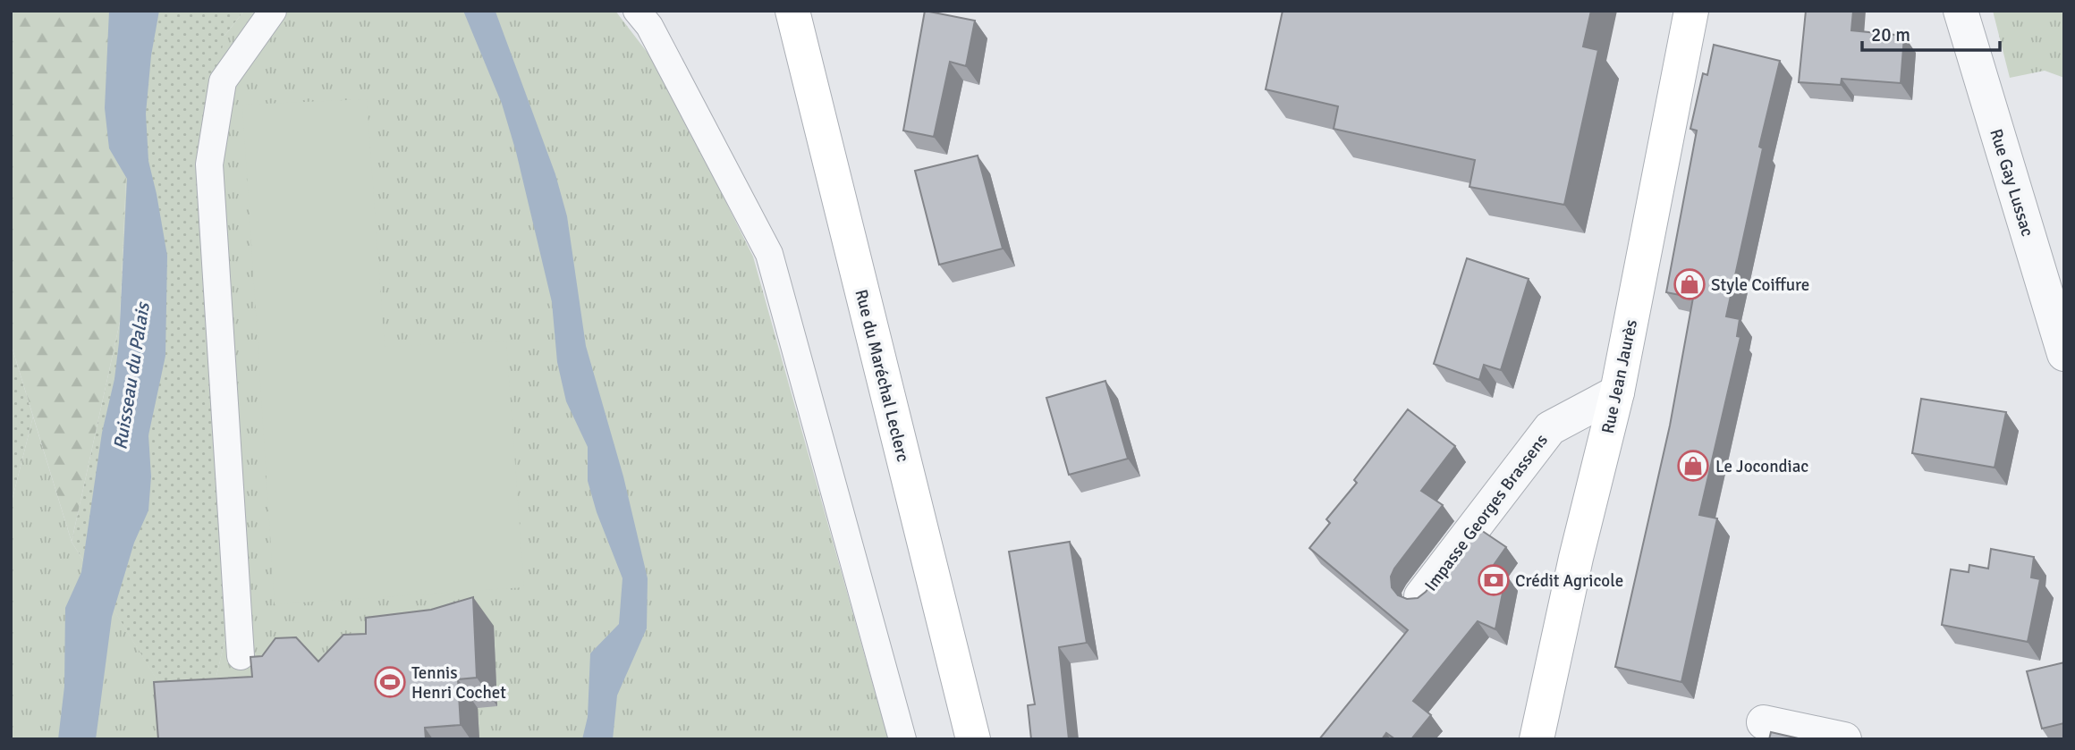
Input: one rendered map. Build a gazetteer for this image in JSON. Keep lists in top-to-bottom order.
{
  "streets": {
    "main road": ["Rue du Maréchal Leclerc", "Rue Jean Jaurès"],
    "street": ["Rue Gay Lussac", "Impasse Georges Brassens"]
  },
  "crossings": [
    ["Rue Jean Jaurès", "Impasse Georges Brassens"]
  ],
  "water": ["Ruisseau du Palais"],
  "places": {
    "shop": ["Style Coiffure", "Le Jocondiac"],
    "bank": ["Crédit Agricole"],
    "sports": ["Tennis Henri Cochet"]
  },
  "scale_bar": "20 m"
}
